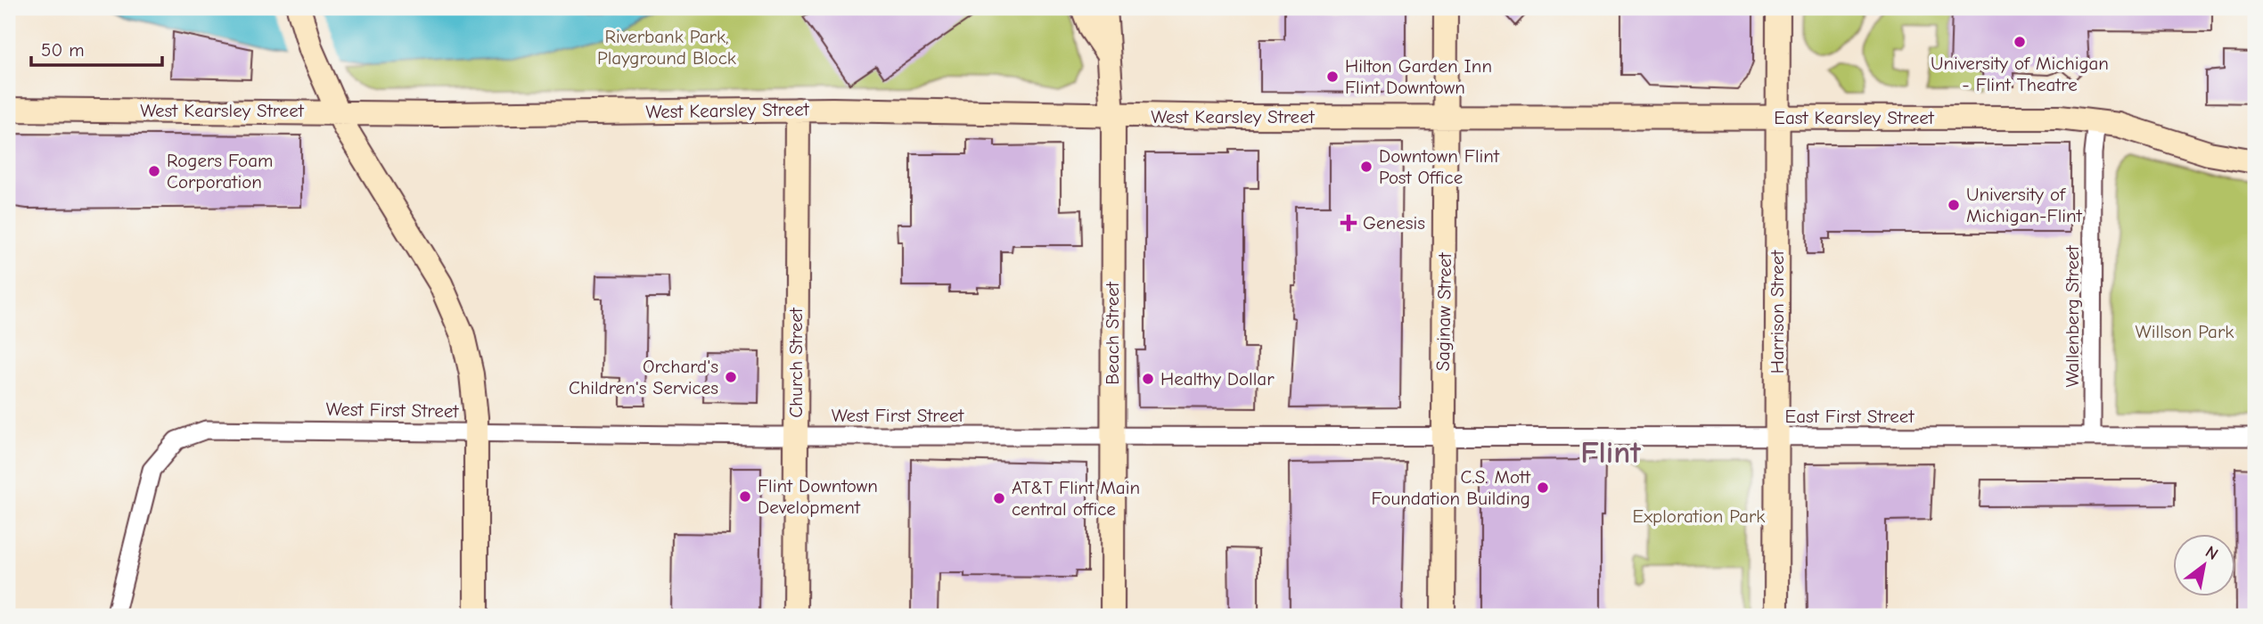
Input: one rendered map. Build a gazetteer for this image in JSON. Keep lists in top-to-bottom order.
{
  "streets": {
    "street": [
      "West Kearsley Street",
      "East Kearsley Street",
      "Saginaw Street",
      "Harrison Street",
      "Wallenberg Street",
      "Beach Street",
      "Church Street",
      "West First Street",
      "East First Street"
    ]
  },
  "crossings": [
    ["West Kearsley Street", "East Kearsley Street"],
    ["West Kearsley Street", "Saginaw Street"],
    ["West Kearsley Street", "Beach Street"],
    ["West Kearsley Street", "Church Street"],
    ["East Kearsley Street", "Saginaw Street"],
    ["East Kearsley Street", "Harrison Street"],
    ["East Kearsley Street", "Wallenberg Street"],
    ["Saginaw Street", "West First Street"],
    ["Saginaw Street", "East First Street"],
    ["Harrison Street", "East First Street"],
    ["Wallenberg Street", "East First Street"],
    ["Beach Street", "West First Street"],
    ["Church Street", "West First Street"],
    ["West First Street", "East First Street"]
  ],
  "districts": ["Flint"],
  "parks": ["Riverbank Park, Playground Block", "Willson Park", "Exploration Park"],
  "places": {
    "other": [
      "University of Michigan - Flint Theatre",
      "Hilton Garden Inn Flint Downtown",
      "Downtown Flint Post Office",
      "Rogers Foam Corporation",
      "University of Michigan-Flint",
      "Orchard's Children's Services",
      "Healthy Dollar",
      "C.S. Mott Foundation Building",
      "Flint Downtown Development",
      "AT&T Flint Main central office"
    ],
    "health": ["Genesis"]
  },
  "scale_bar": "50 m",
  "north": "top right"
}
